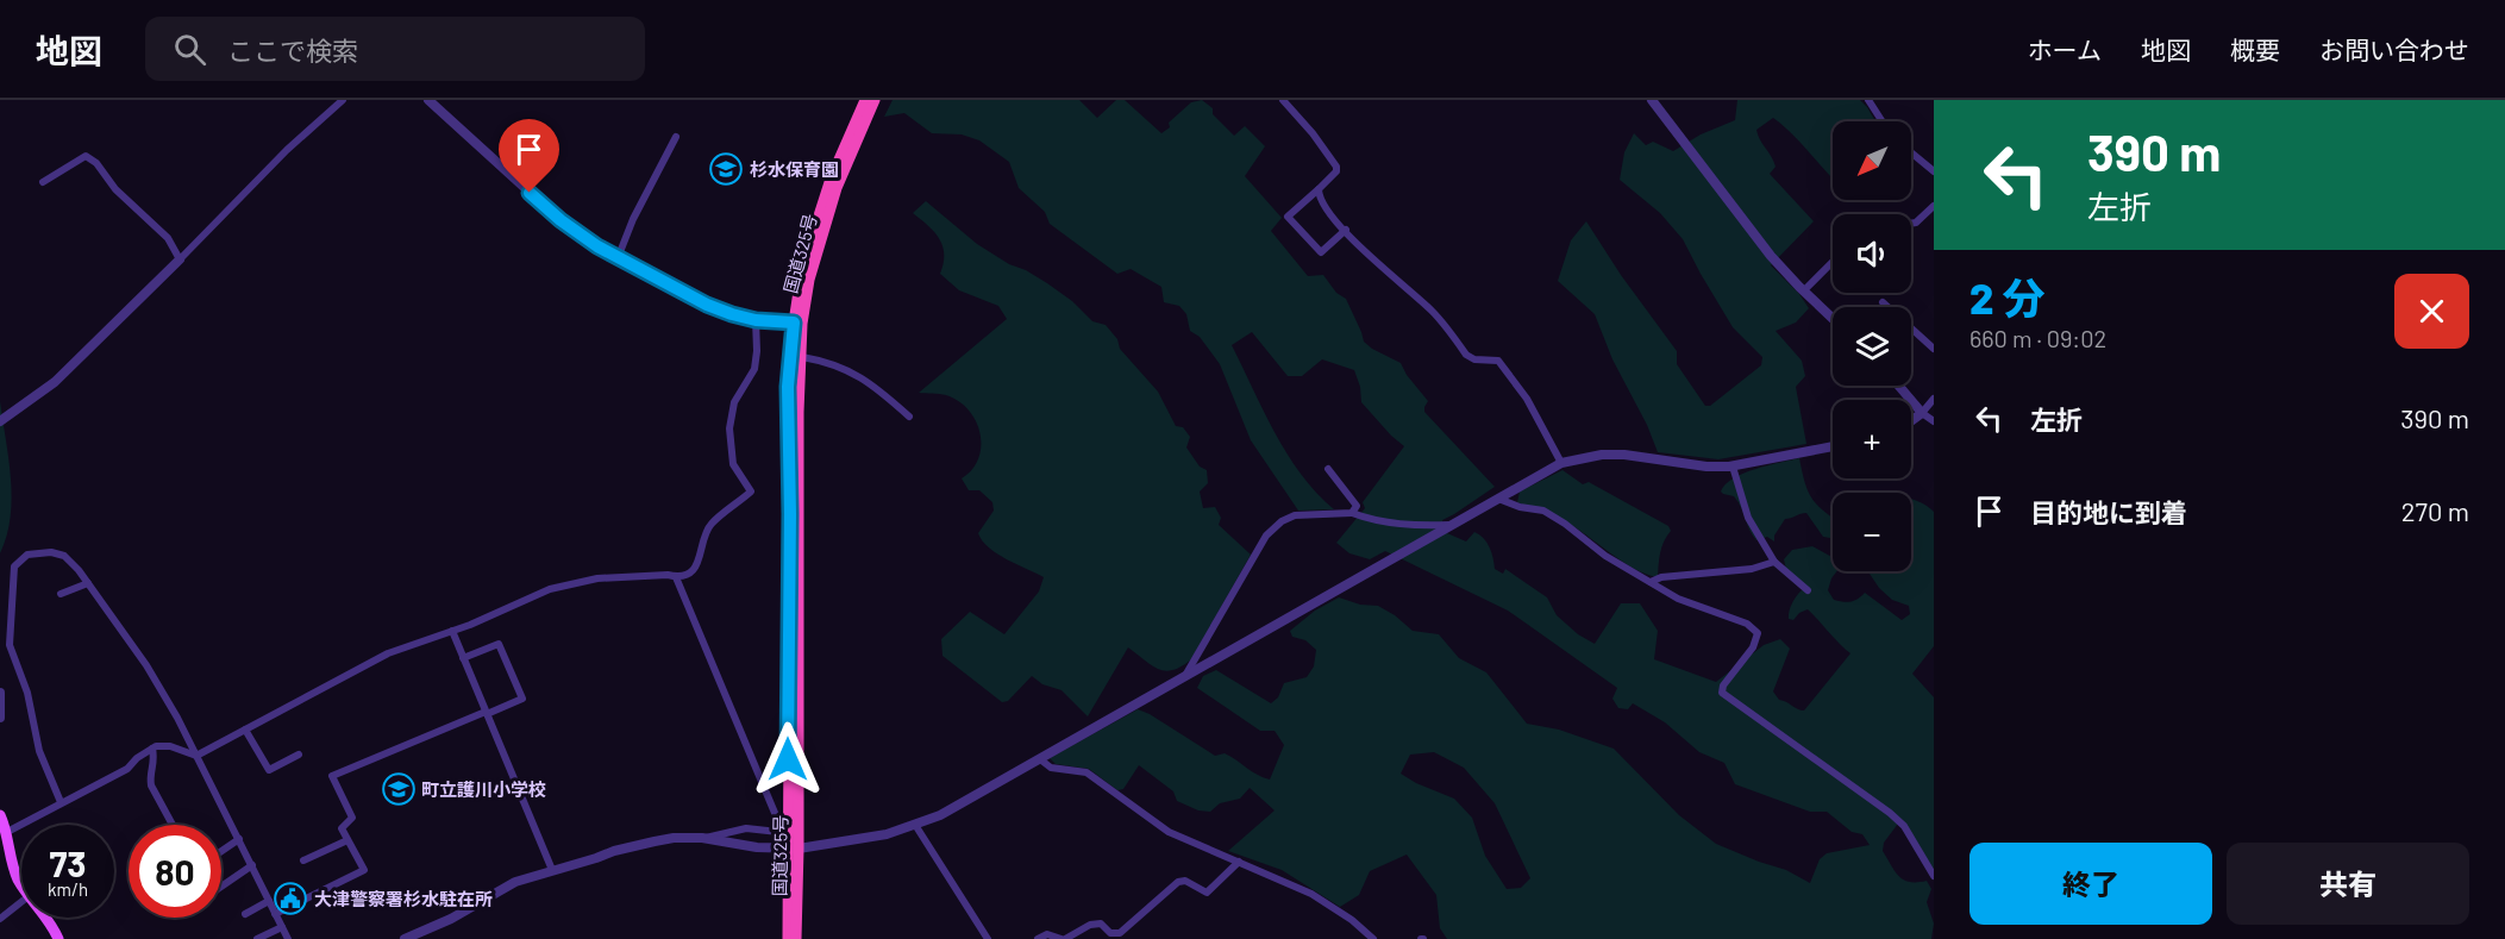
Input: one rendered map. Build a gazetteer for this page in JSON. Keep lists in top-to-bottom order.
{
  "streets": {
    "highway": ["国道325号"]
  },
  "places": {
    "school or university": ["杉水保育園", "町立護川小学校"],
    "public building": ["大津警察署杉水駐在所"]
  },
  "north": "bottom left",
  "page": {
    "header": "地図",
    "search": "ここで検索",
    "nav": [
      "ホーム",
      "地図",
      "概要",
      "お問い合わせ"
    ],
    "turn": ["390 m", "左折"],
    "map_buttons": ["+", "−"],
    "heading": ["2 分", "660 m · 09:02"],
    "list": [
      {
        "name": "左折",
        "value": "390 m"
      },
      {
        "name": "目的地に到着",
        "value": "270 m"
      }
    ],
    "speed": "73 km/h",
    "limit": "80",
    "buttons": ["終了", "共有"]
  }
}
